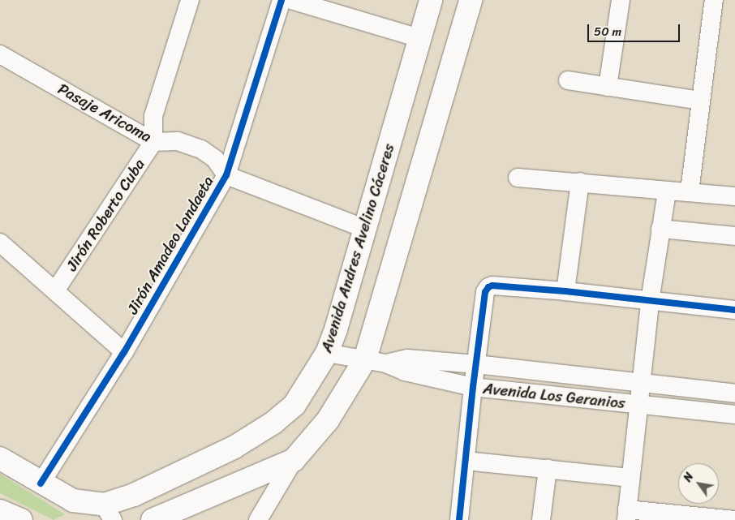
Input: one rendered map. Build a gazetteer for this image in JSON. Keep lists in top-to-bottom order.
{
  "streets": {
    "main road": ["Avenida Andres Avelino Cáceres"],
    "street": [
      "Pasaje Aricoma",
      "Jirón Roberto Cuba",
      "Jirón Amadeo Landaeta",
      "Avenida Los Geranios"
    ]
  },
  "crossings": [
    ["Pasaje Aricoma", "Jirón Roberto Cuba"],
    ["Pasaje Aricoma", "Jirón Amadeo Landaeta"],
    ["Jirón Amadeo Landaeta", "Avenida Andres Avelino Cáceres"]
  ],
  "scale_bar": "50 m",
  "north": "top left"
}
